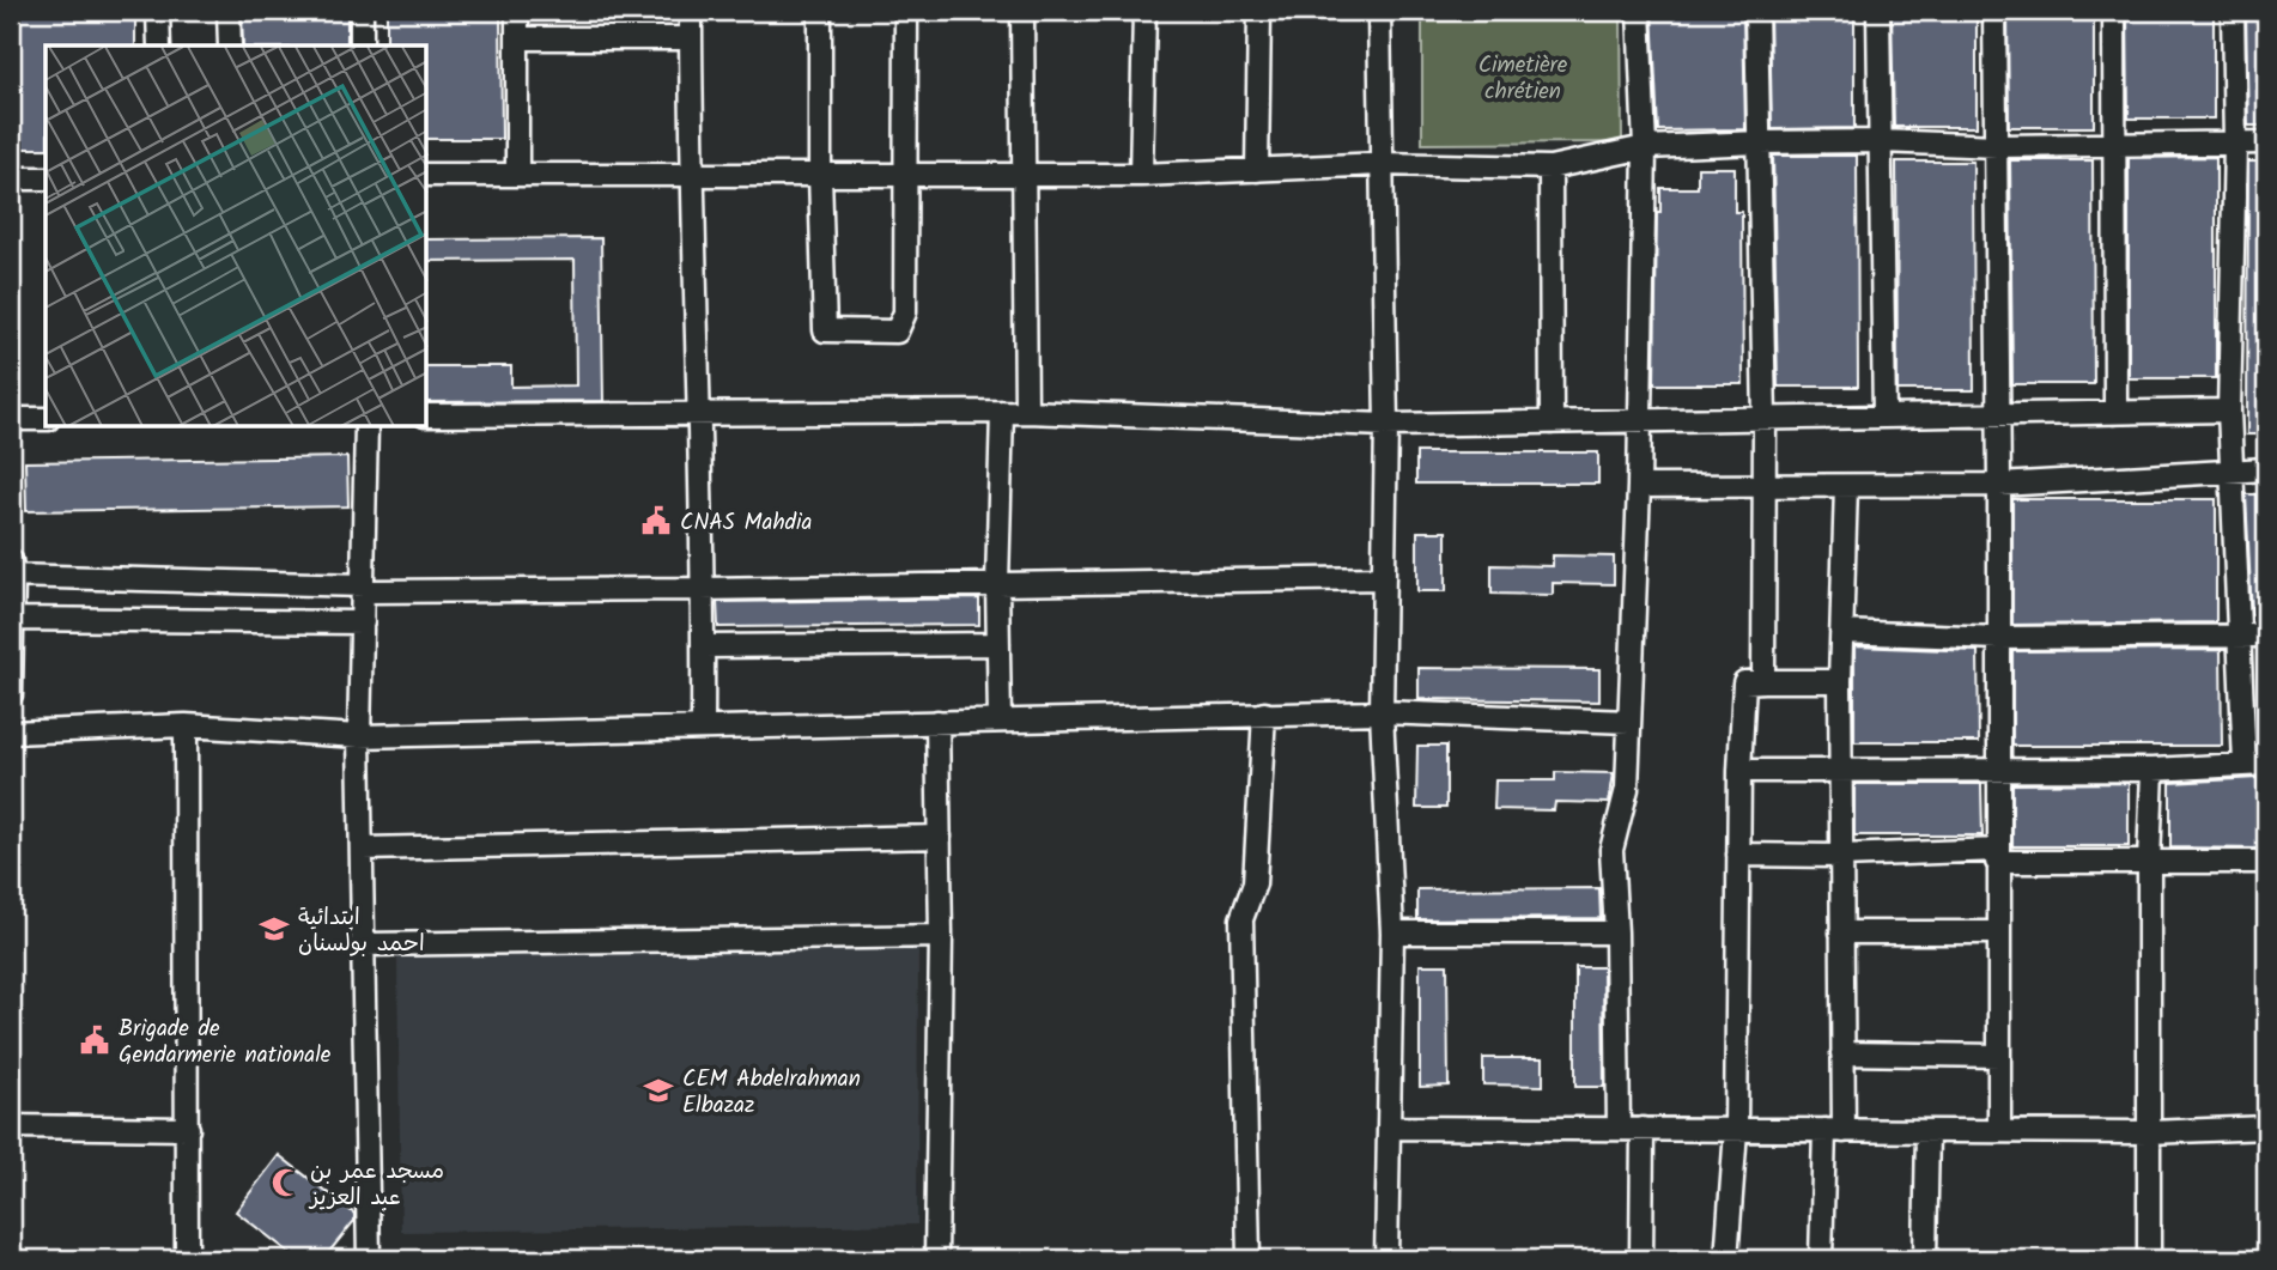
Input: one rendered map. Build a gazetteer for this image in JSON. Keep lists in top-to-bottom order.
{
  "parks": ["Cimetière chrétien"],
  "places": {
    "public building": ["CNAS Mahdia", "Brigade de Gendarmerie nationale"],
    "school or university": ["ابتدائية احمد بولسنان", "CEM Abdelrahman Elbazaz"],
    "mosque": ["مسجد عمر بن عبد العزيز"]
  }
}
